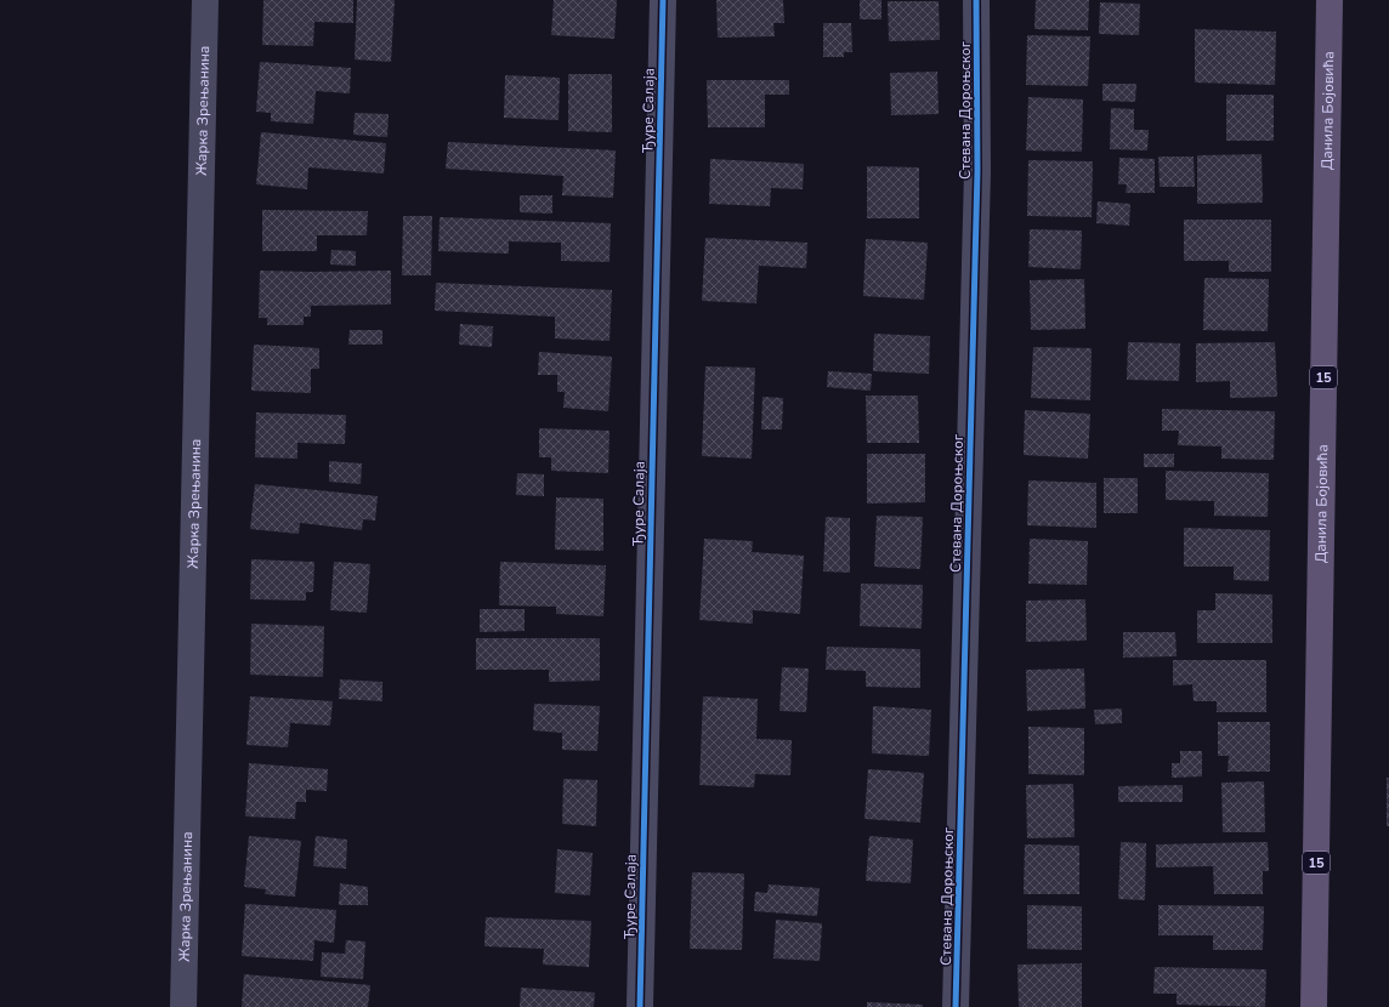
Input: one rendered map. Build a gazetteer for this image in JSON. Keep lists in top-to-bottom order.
{
  "streets": {
    "main road": ["Данила Бојовића", "15"],
    "street": ["Жарка Зрењанина", "Ђуре Салаја", "Стевана Дороњског"]
  }
}
